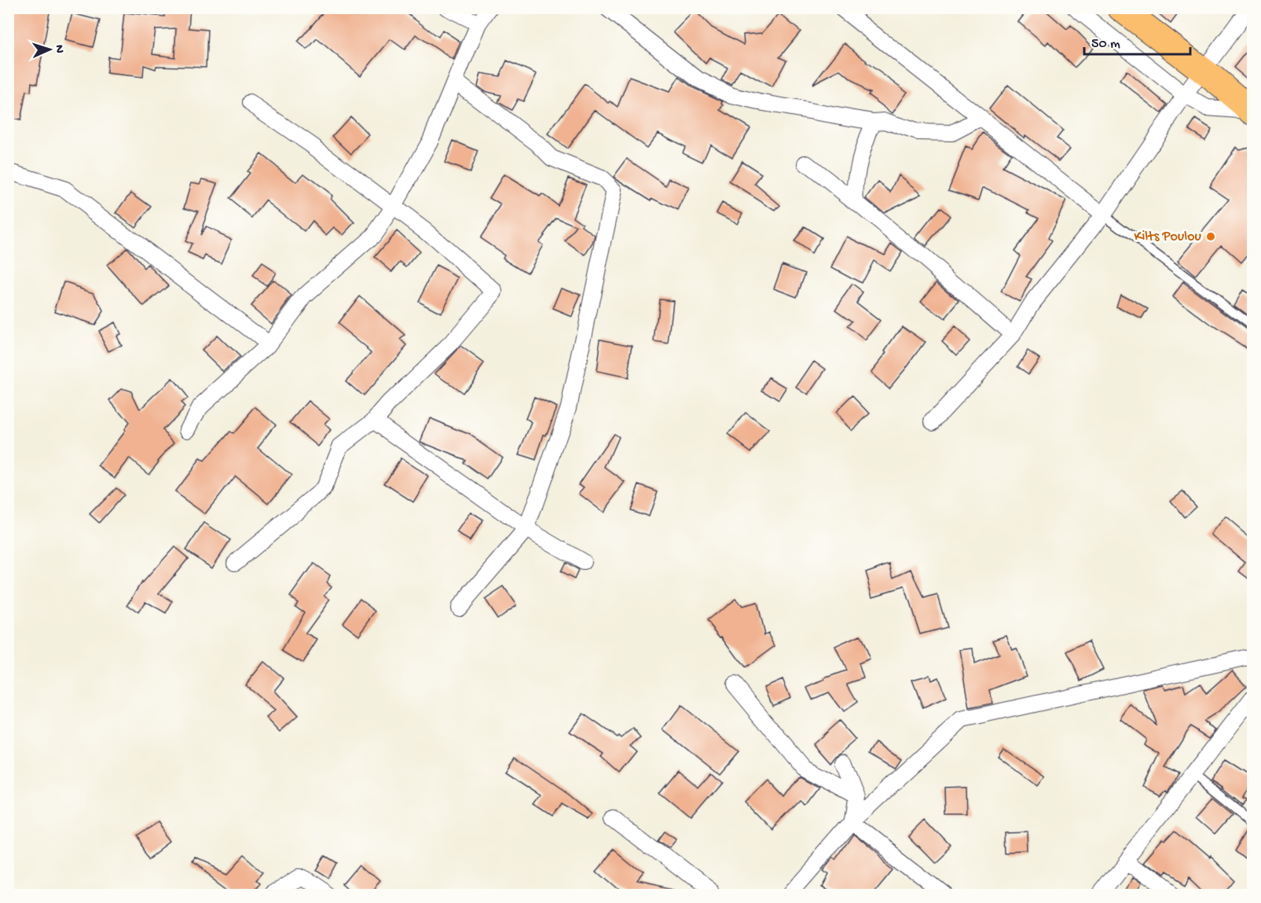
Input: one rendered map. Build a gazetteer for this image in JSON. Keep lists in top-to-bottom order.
{
  "places": ["Kilts Poulou"],
  "scale_bar": "50 m",
  "north": "right"
}
